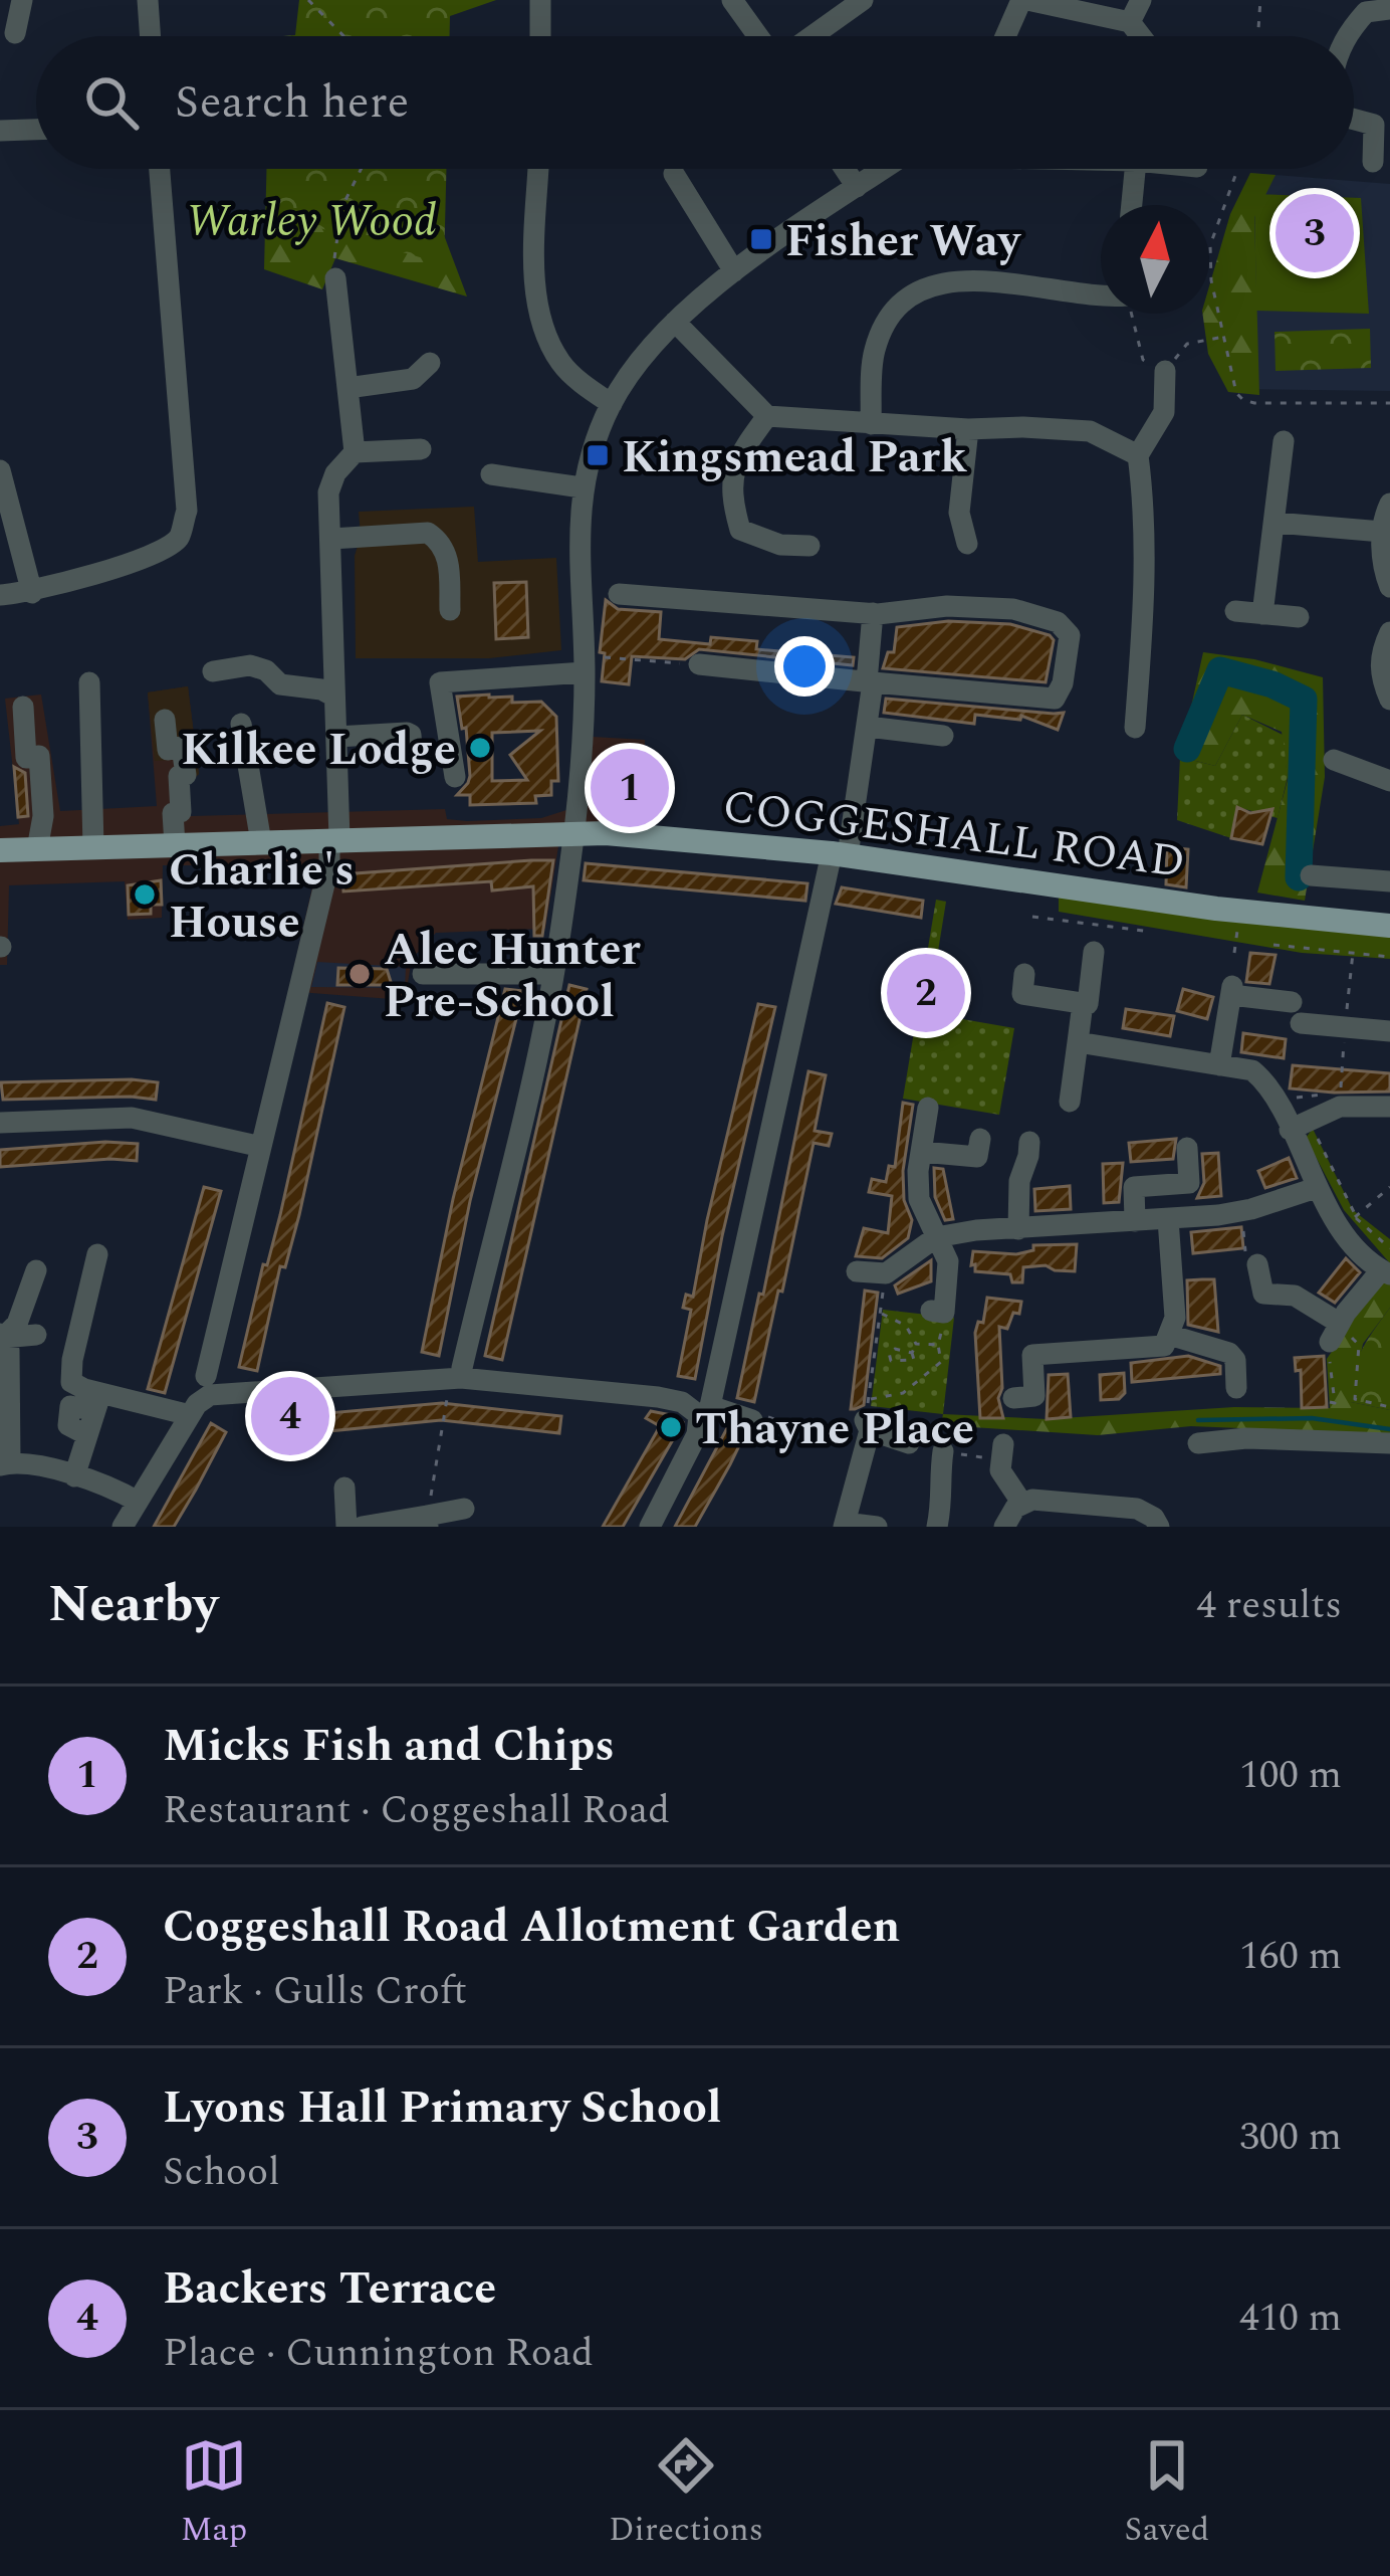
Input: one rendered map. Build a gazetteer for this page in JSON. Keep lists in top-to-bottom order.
{
  "streets": {
    "main road": ["COGGESHALL ROAD"]
  },
  "parks": ["Warley Wood"],
  "places": {
    "transit": ["Fisher Way", "Kingsmead Park"],
    "other": [
      "Kilkee Lodge",
      "Charlie's House",
      "Alec Hunter Pre-School",
      "Thayne Place"
    ]
  },
  "north": "top",
  "page": {
    "search": "Search here",
    "pins": [
      "3",
      "1",
      "2",
      "4"
    ],
    "heading": ["Nearby", "4 results"],
    "list": [
      {
        "mark": "1",
        "name": "Micks Fish and Chips",
        "note": "Restaurant · Coggeshall Road",
        "value": "100 m"
      },
      {
        "mark": "2",
        "name": "Coggeshall Road Allotment Garden",
        "note": "Park · Gulls Croft",
        "value": "160 m"
      },
      {
        "mark": "3",
        "name": "Lyons Hall Primary School",
        "note": "School",
        "value": "300 m"
      },
      {
        "mark": "4",
        "name": "Backers Terrace",
        "note": "Place · Cunnington Road",
        "value": "410 m"
      }
    ],
    "nav": ["Map", "Directions", "Saved"]
  }
}
